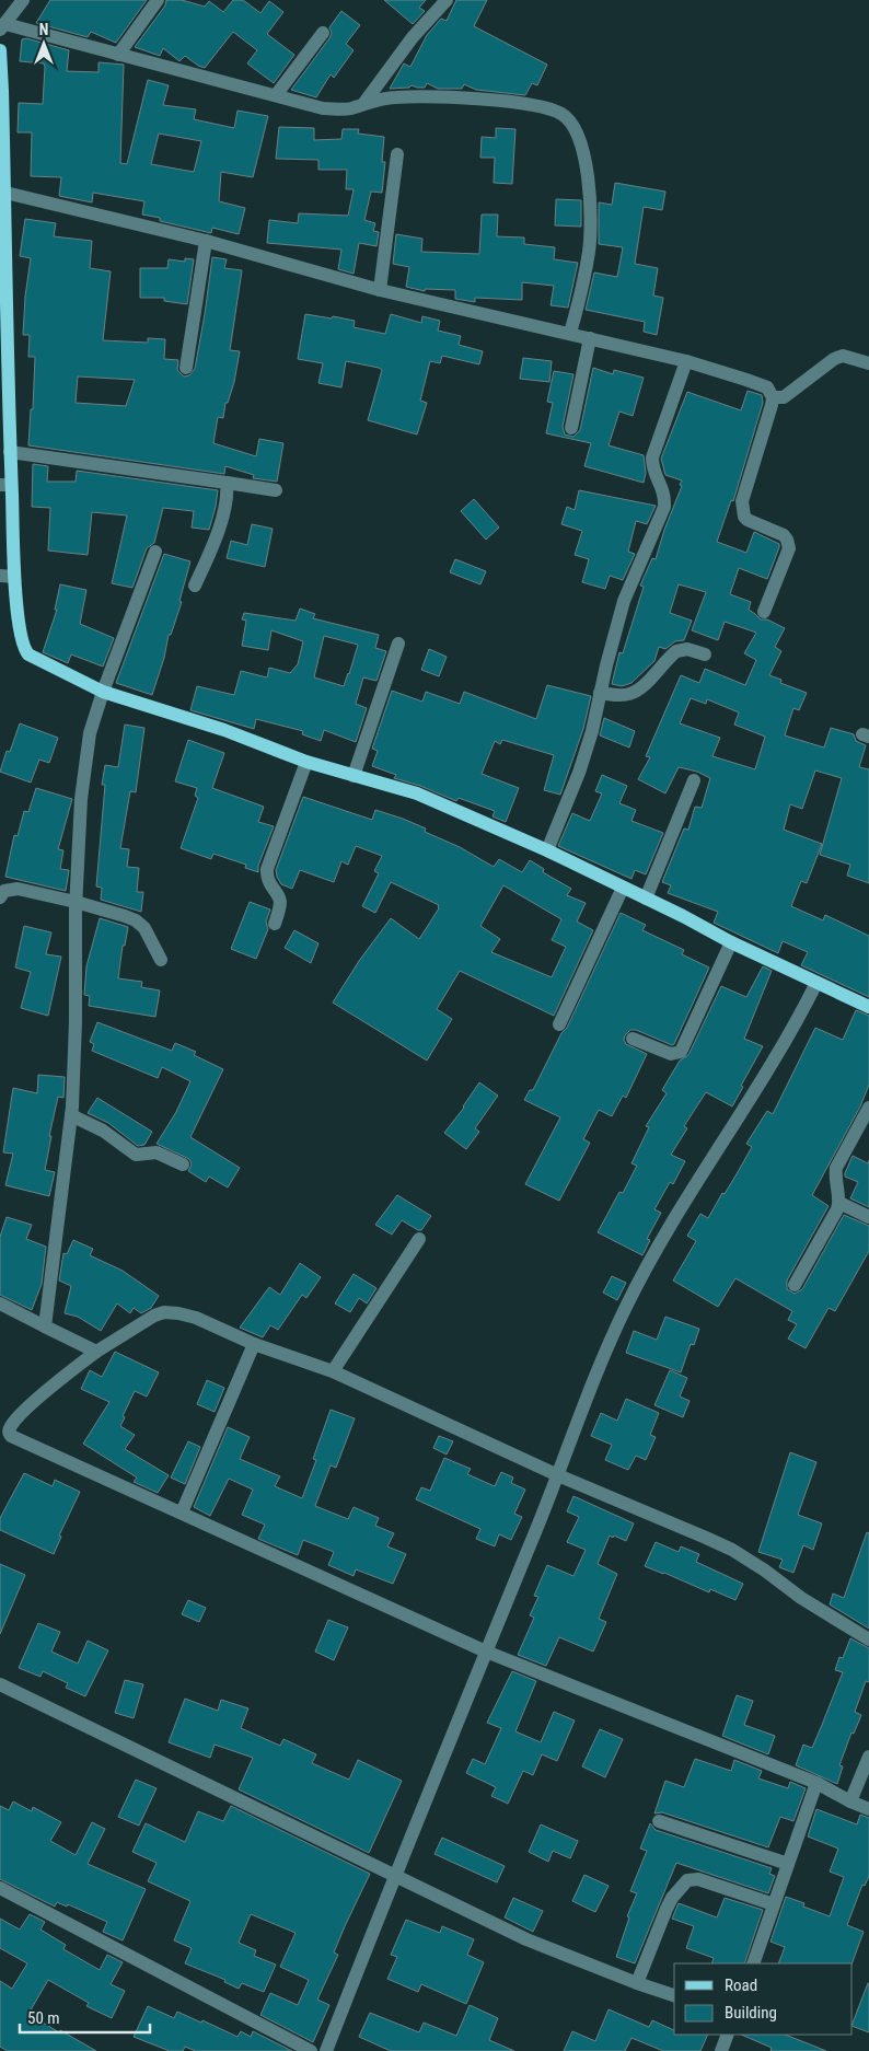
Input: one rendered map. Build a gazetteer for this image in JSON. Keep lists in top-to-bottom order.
{
  "legend": ["Road", "Building"],
  "scale_bar": "50 m",
  "north": "top"
}
